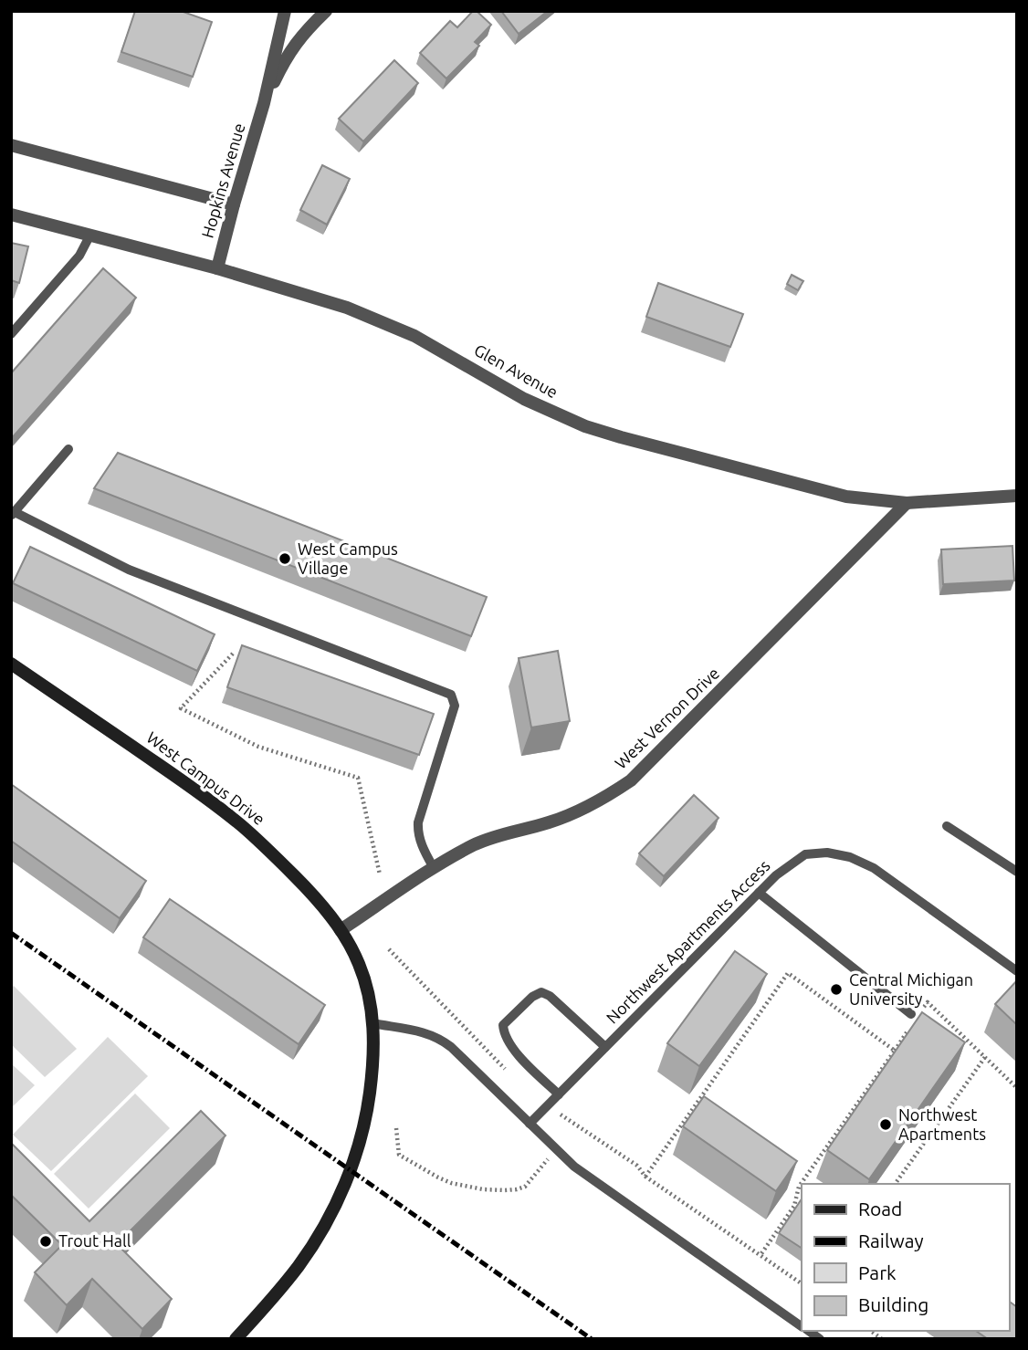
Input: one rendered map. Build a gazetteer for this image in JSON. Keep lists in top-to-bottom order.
{
  "streets": {
    "street": [
      "Hopkins Avenue",
      "Glen Avenue",
      "West Vernon Drive",
      "West Campus Drive"
    ],
    "lane": ["Northwest Apartments Access"]
  },
  "crossings": [
    ["Hopkins Avenue", "Glen Avenue"],
    ["Glen Avenue", "West Vernon Drive"],
    ["West Vernon Drive", "West Campus Drive"]
  ],
  "places": [
    "West Campus Village",
    "Central Michigan University",
    "Northwest Apartments",
    "Trout Hall"
  ],
  "legend": [
    "Road",
    "Railway",
    "Park",
    "Building"
  ]
}
